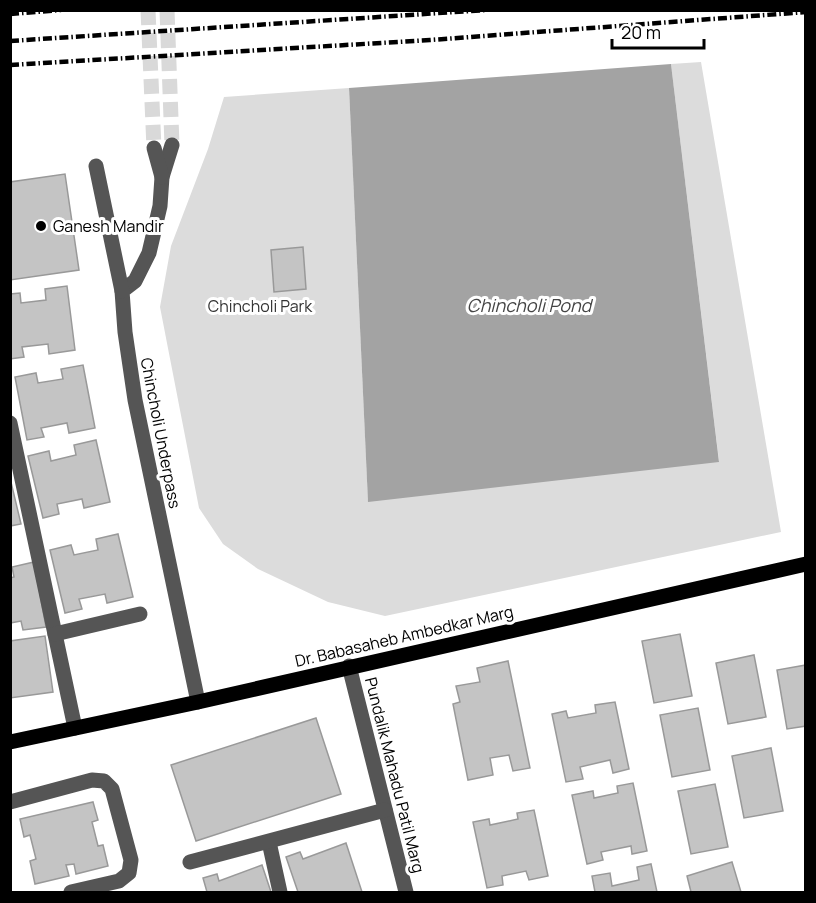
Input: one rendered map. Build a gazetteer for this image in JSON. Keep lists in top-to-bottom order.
{
  "streets": {
    "main road": ["Dr. Babasaheb Ambedkar Marg"],
    "street": ["Chincholi Underpass", "Pundalik Mahadu Patil Marg"]
  },
  "crossings": [
    ["Chincholi Underpass", "Dr. Babasaheb Ambedkar Marg"],
    ["Dr. Babasaheb Ambedkar Marg", "Pundalik Mahadu Patil Marg"]
  ],
  "water": ["Chincholi Pond"],
  "parks": ["Chincholi Park"],
  "places": ["Ganesh Mandir"],
  "scale_bar": "20 m"
}
